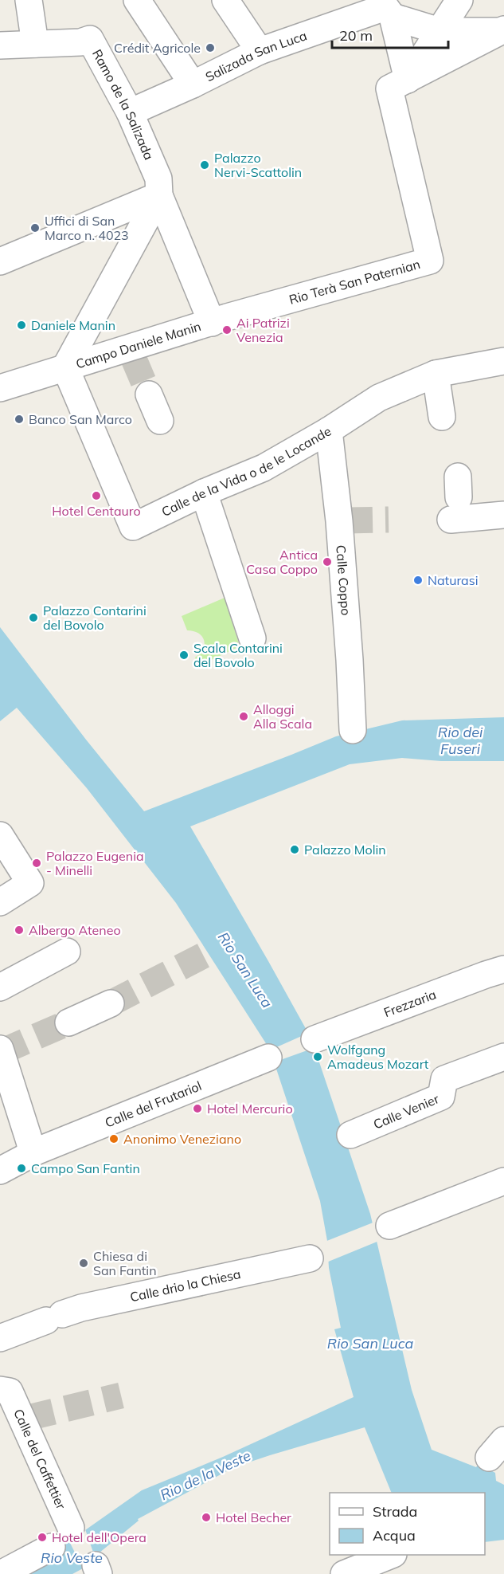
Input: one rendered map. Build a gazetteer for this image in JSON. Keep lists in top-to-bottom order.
{
  "streets": {
    "street": [
      "Salizada San Luca",
      "Ramo de la Salizada",
      "Rio Terà San Paternian",
      "Campo Daniele Manin",
      "Calle de la Vida o de le Locande",
      "Calle Coppo",
      "Frezzaria",
      "Calle del Frutariol",
      "Calle Venier",
      "Calle drio la Chiesa",
      "Calle del Caffettier"
    ]
  },
  "crossings": [
    ["Salizada San Luca", "Ramo de la Salizada"],
    ["Ramo de la Salizada", "Campo Daniele Manin"],
    ["Rio Terà San Paternian", "Campo Daniele Manin"],
    ["Campo Daniele Manin", "Calle de la Vida o de le Locande"],
    ["Calle de la Vida o de le Locande", "Calle Coppo"]
  ],
  "water": [
    "Rio dei Fuseri",
    "Rio San Luca",
    "Rio de la Veste",
    "Rio Veste"
  ],
  "places": [
    "Crédit Agricole",
    "Palazzo Nervi-Scattolin",
    "Uffici di San Marco n. 4023",
    "Daniele Manin",
    "Ai Patrizi Venezia",
    "Banco San Marco",
    "Hotel Centauro",
    "Antica Casa Coppo",
    "Naturasi",
    "Palazzo Contarini del Bovolo",
    "Scala Contarini del Bovolo",
    "Alloggi Alla Scala",
    "Palazzo Molin",
    "Palazzo Eugenia - Minelli",
    "Albergo Ateneo",
    "Wolfgang Amadeus Mozart",
    "Hotel Mercurio",
    "Anonimo Veneziano",
    "Campo San Fantin",
    "Chiesa di San Fantin",
    "Hotel Becher",
    "Hotel dell'Opera"
  ],
  "legend": ["Strada", "Acqua"],
  "scale_bar": "20 m"
}
